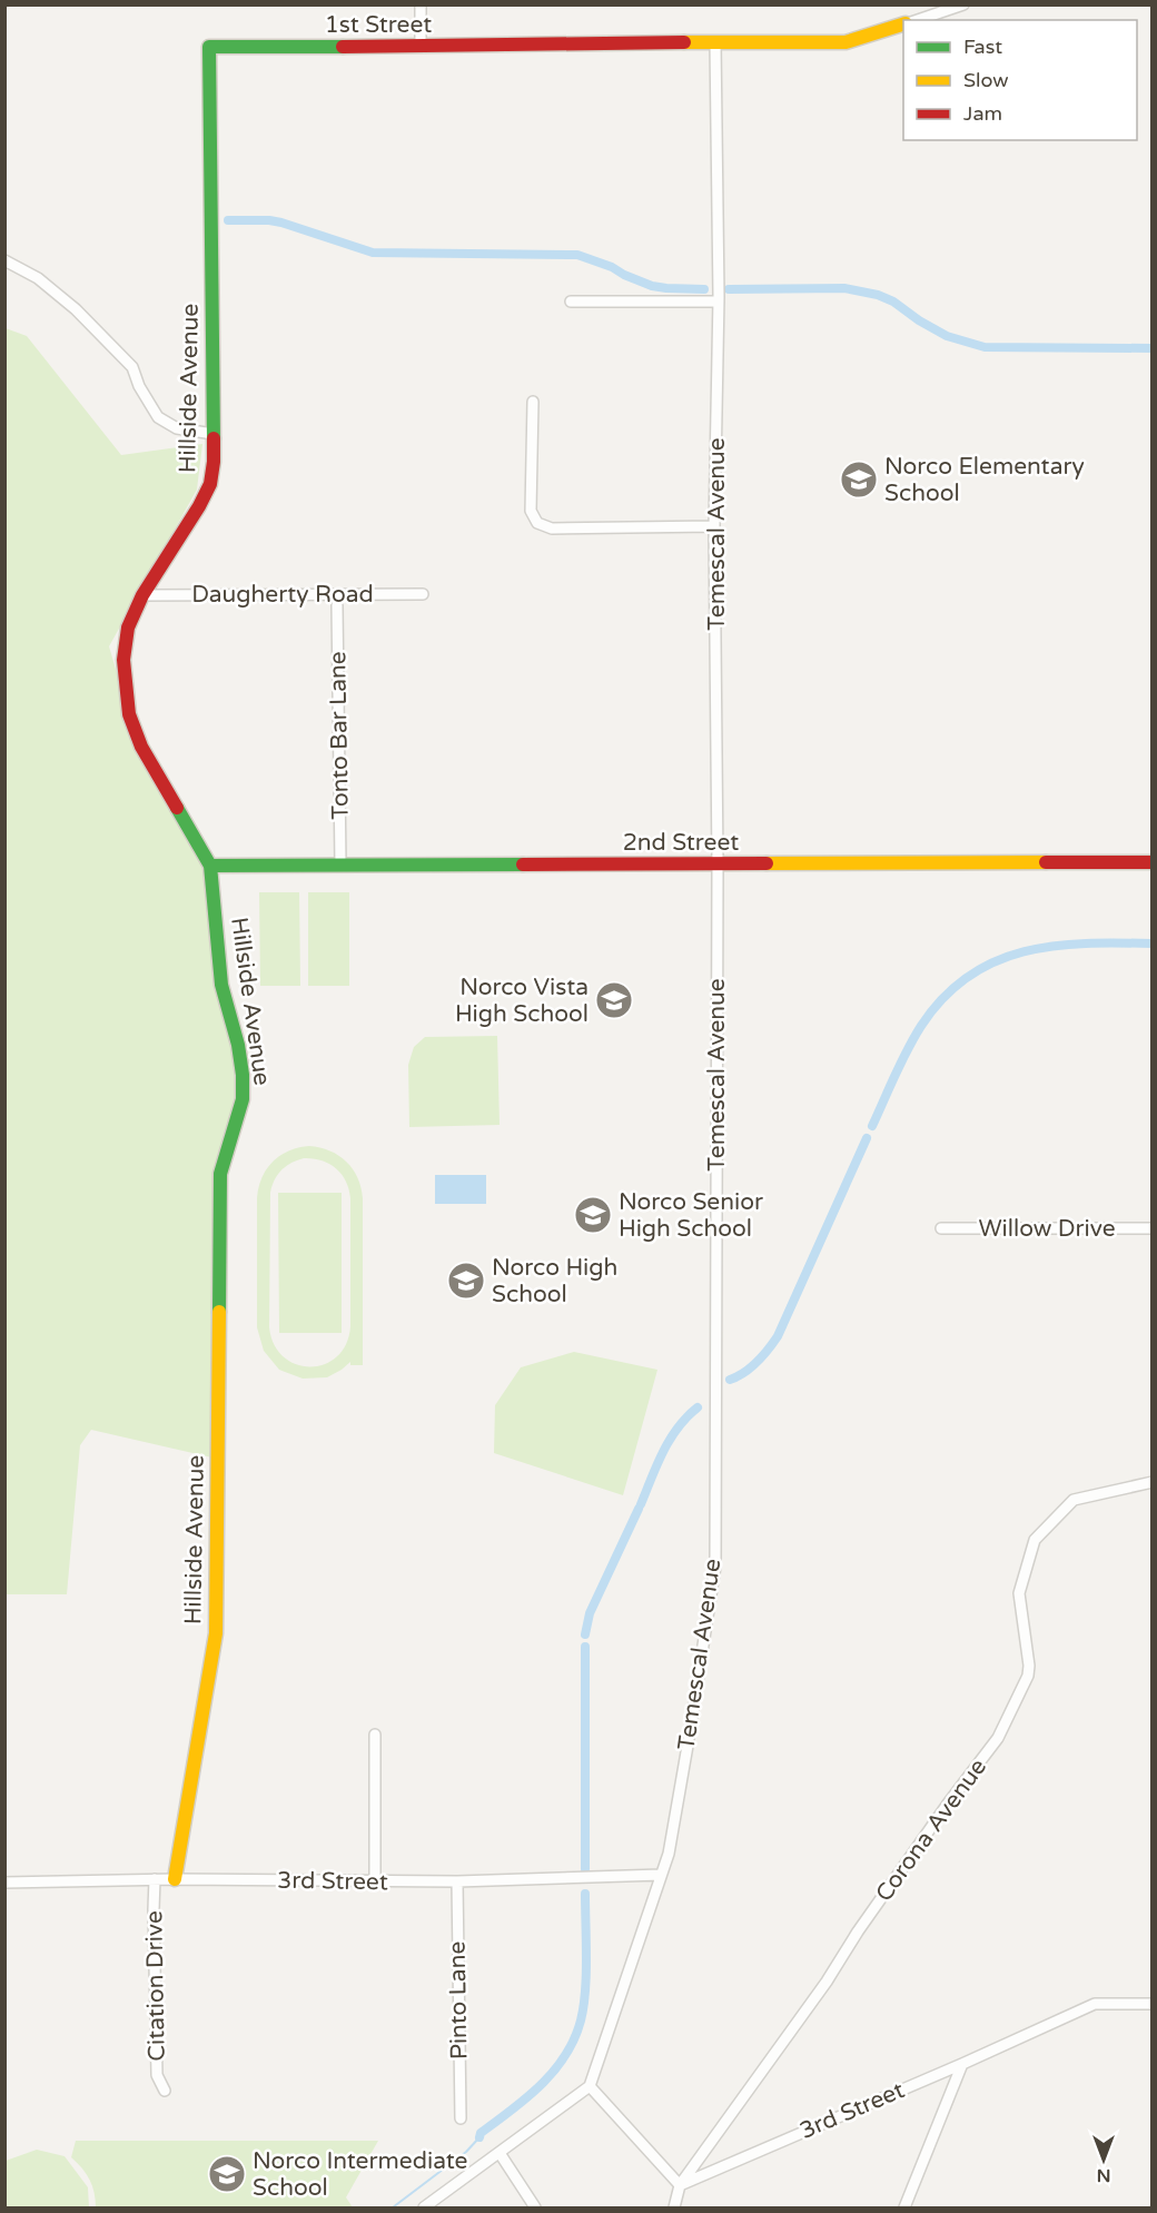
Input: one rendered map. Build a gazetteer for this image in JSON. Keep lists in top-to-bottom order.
{
  "streets": {
    "street": [
      "1st Street",
      "Hillside Avenue",
      "Temescal Avenue",
      "Daugherty Road",
      "Tonto Bar Lane",
      "2nd Street",
      "Willow Drive",
      "Corona Avenue",
      "3rd Street",
      "Citation Drive",
      "Pinto Lane"
    ]
  },
  "crossings": [
    ["1st Street", "Hillside Avenue"],
    ["1st Street", "Temescal Avenue"],
    ["Hillside Avenue", "Daugherty Road"],
    ["Hillside Avenue", "2nd Street"],
    ["Hillside Avenue", "3rd Street"],
    ["Temescal Avenue", "2nd Street"],
    ["Temescal Avenue", "3rd Street"],
    ["Tonto Bar Lane", "2nd Street"],
    ["Corona Avenue", "3rd Street"],
    ["3rd Street", "Citation Drive"],
    ["3rd Street", "Pinto Lane"]
  ],
  "places": {
    "school or university": [
      "Norco Elementary School",
      "Norco Vista High School",
      "Norco Senior High School",
      "Norco High School",
      "Norco Intermediate School"
    ]
  },
  "legend": ["Fast", "Slow", "Jam"],
  "north": "bottom"
}
